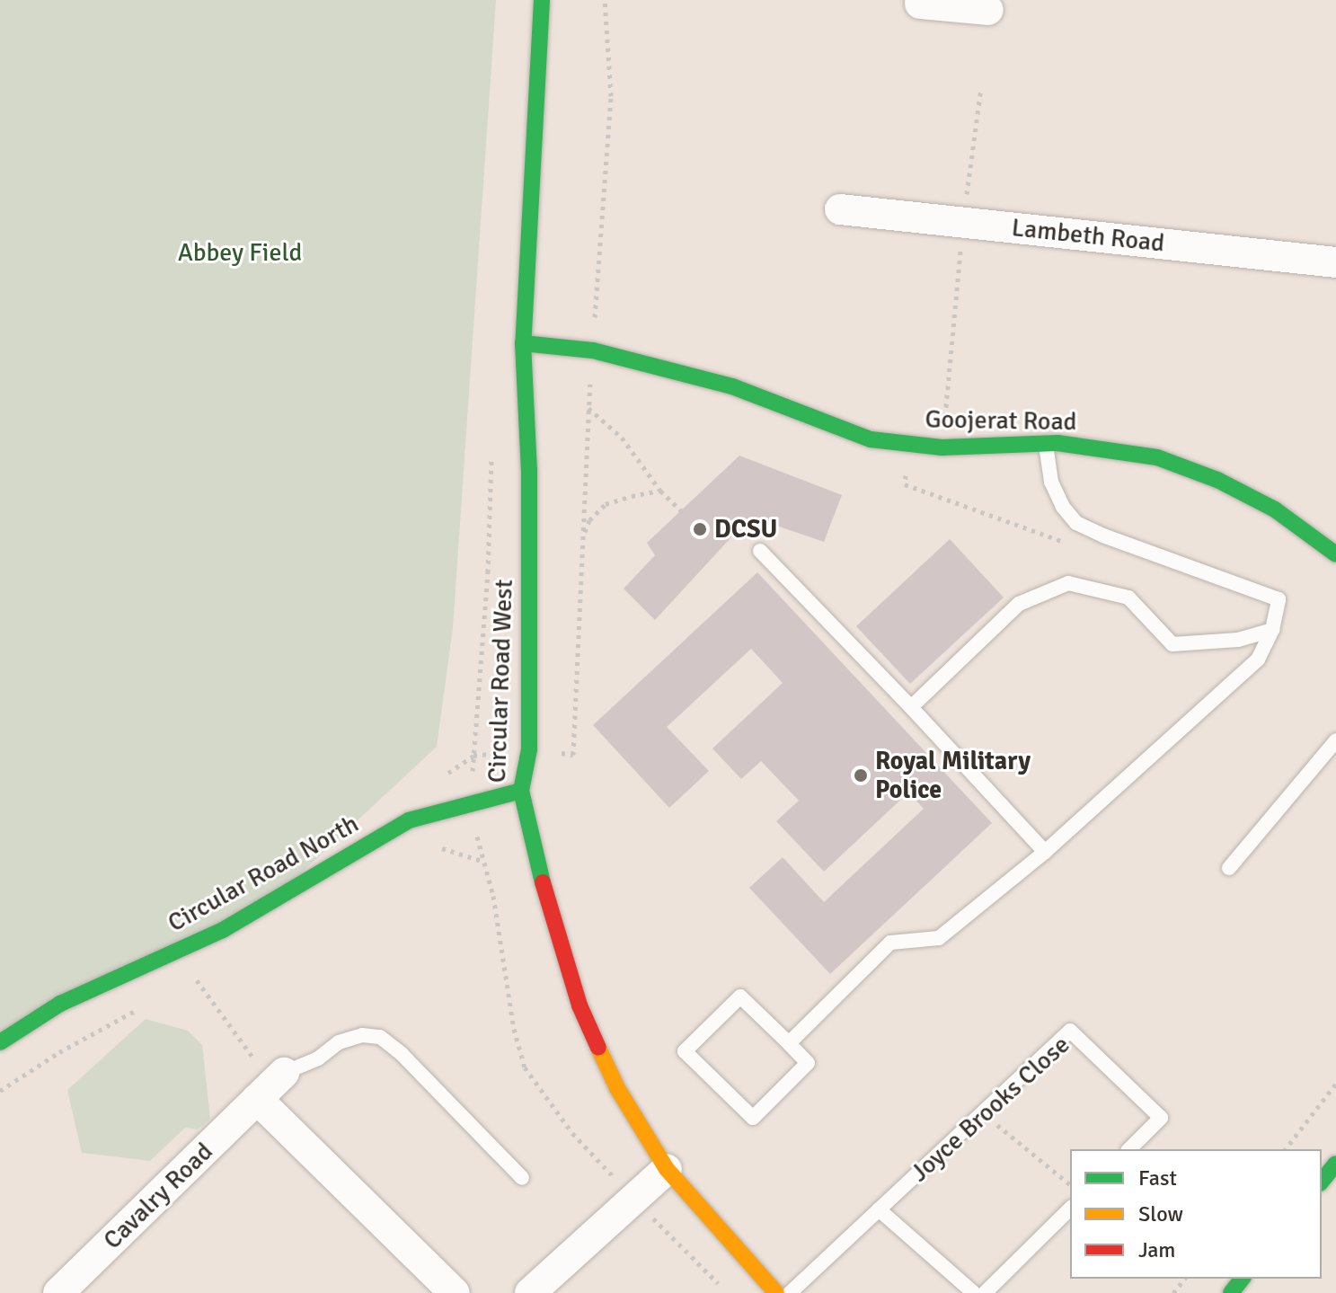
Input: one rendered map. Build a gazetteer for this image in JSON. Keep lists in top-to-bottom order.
{
  "streets": {
    "street": [
      "Lambeth Road",
      "Goojerat Road",
      "Circular Road West",
      "Circular Road North",
      "Cavalry Road"
    ],
    "lane": ["Joyce Brooks Close"]
  },
  "crossings": [
    ["Goojerat Road", "Circular Road West"],
    ["Circular Road West", "Circular Road North"]
  ],
  "parks": ["Abbey Field"],
  "places": ["DCSU", "Royal Military Police"],
  "legend": ["Fast", "Slow", "Jam"]
}
